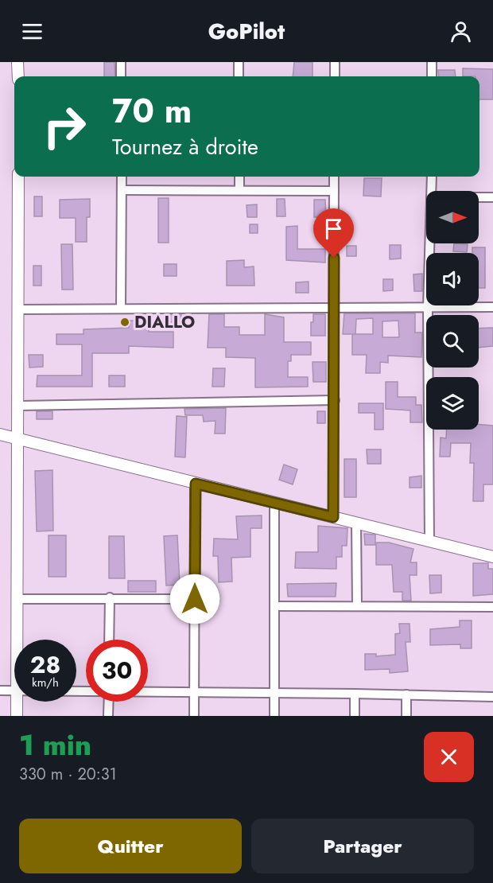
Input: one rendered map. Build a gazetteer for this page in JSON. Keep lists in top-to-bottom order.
{
  "places": ["DIALLO"],
  "north": "right",
  "page": {
    "header": "GoPilot",
    "turn": ["70 m", "Tournez à droite"],
    "speed": "28 km/h",
    "limit": "30",
    "heading": ["1 min", "330 m · 20:31"],
    "buttons": ["Quitter", "Partager"]
  }
}
